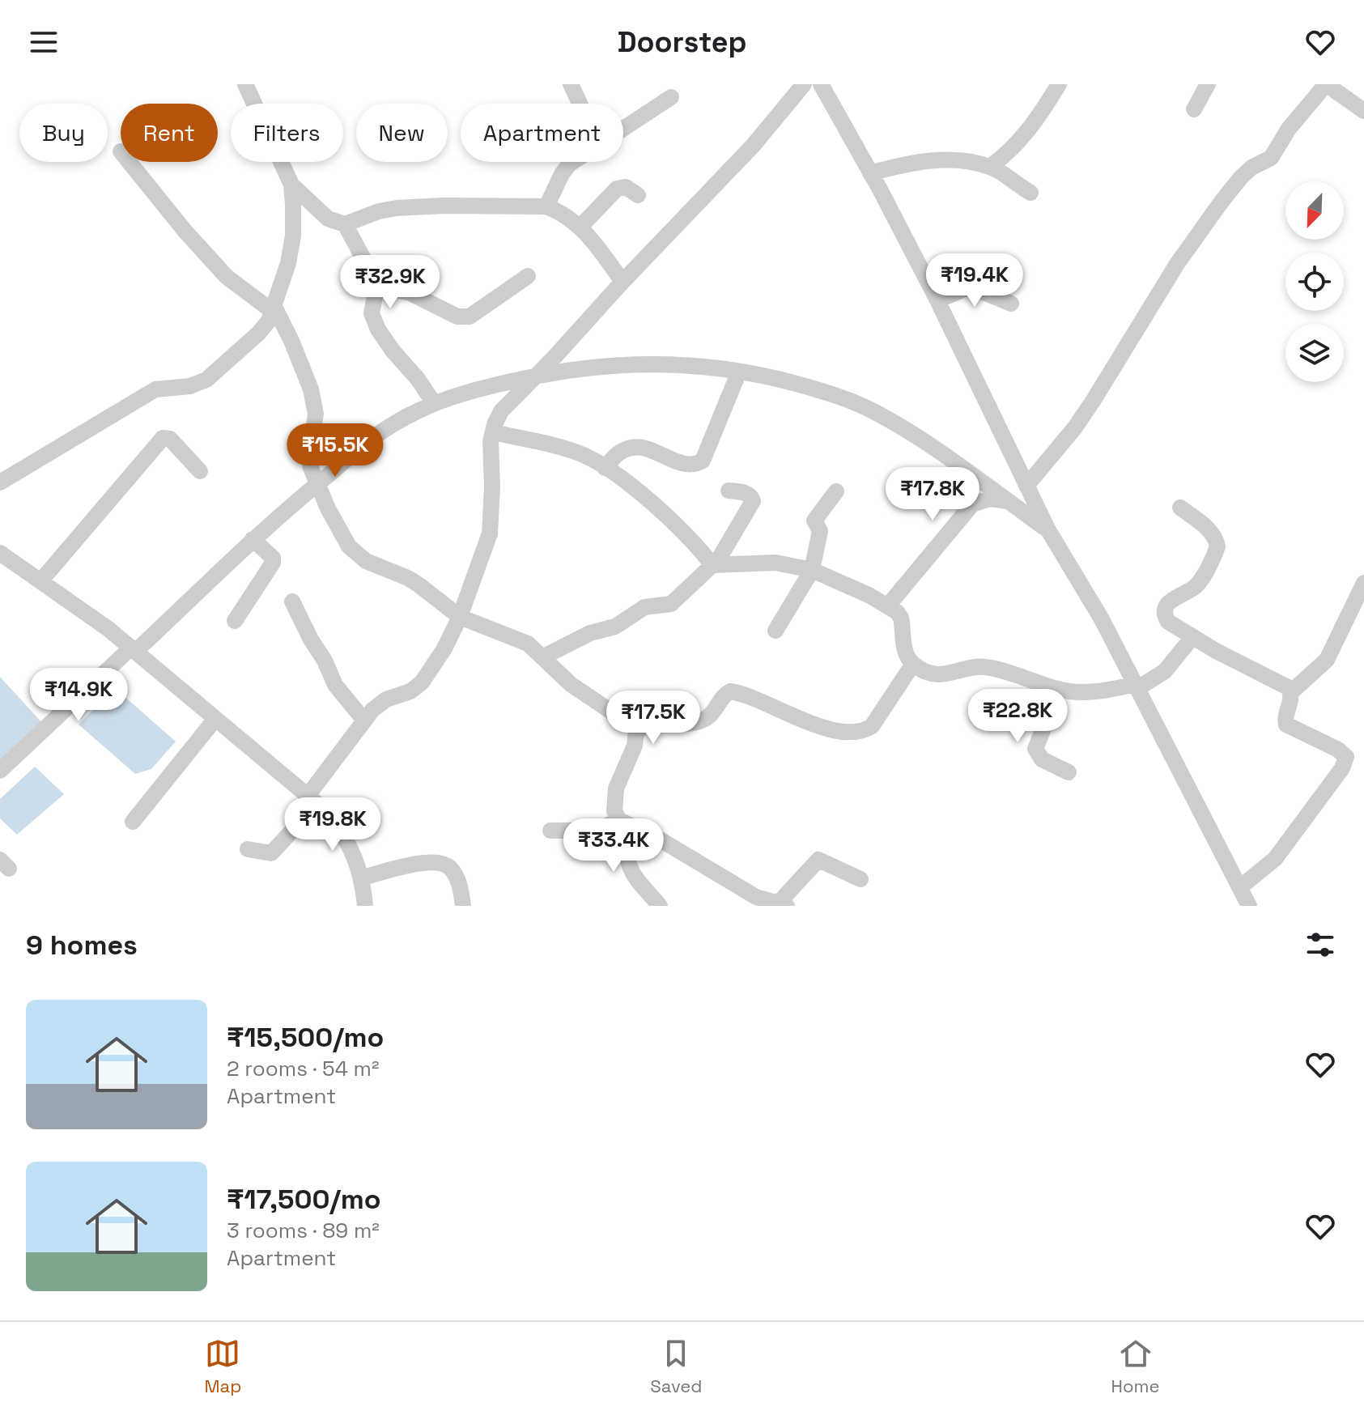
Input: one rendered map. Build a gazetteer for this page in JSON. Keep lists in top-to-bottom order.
{
  "north": "bottom left",
  "page": {
    "header": "Doorstep",
    "chip": [
      "Buy",
      "Rent",
      "Filters",
      "New",
      "Apartment"
    ],
    "price": [
      "₹19.4K",
      "₹32.9K",
      "₹15.5K",
      "₹17.8K",
      "₹14.9K",
      "₹22.8K",
      "₹17.5K",
      "₹19.8K",
      "₹33.4K"
    ],
    "heading": "9 homes",
    "list": [
      {
        "name": "₹15,500/mo",
        "note": "2 rooms · 54 m² · Apartment"
      },
      {
        "name": "₹17,500/mo",
        "note": "3 rooms · 89 m² · Apartment"
      }
    ],
    "tabs": ["Map", "Saved", "Home"]
  }
}
